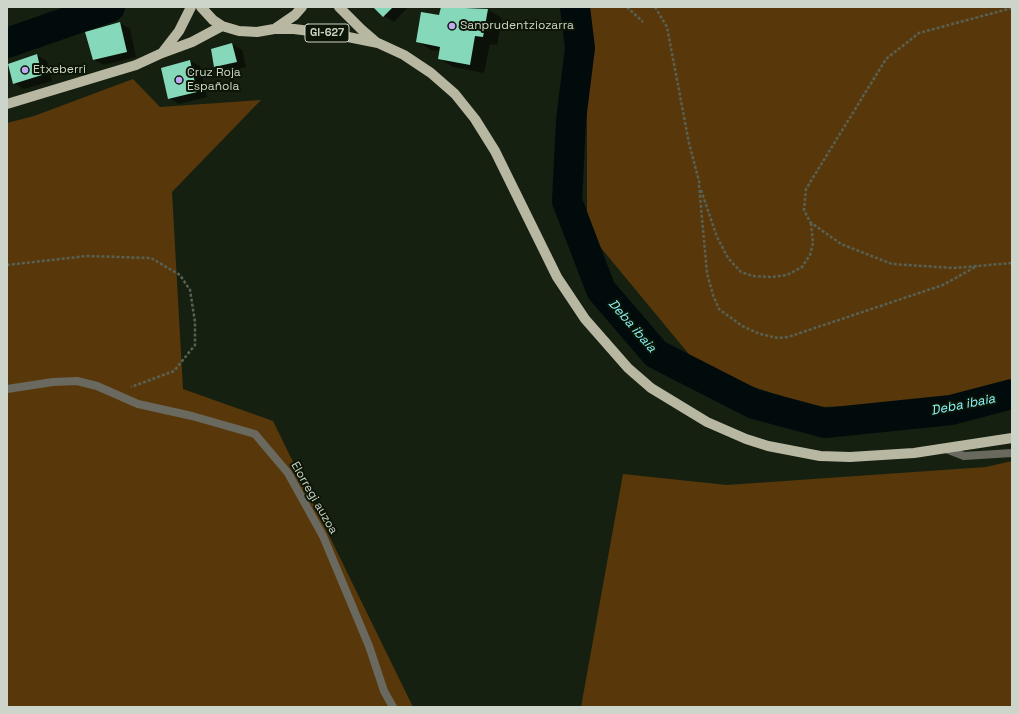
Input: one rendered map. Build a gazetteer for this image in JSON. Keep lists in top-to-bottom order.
{
  "streets": {
    "main road": ["GI-627"],
    "street": ["Elorregi auzoa"]
  },
  "water": ["Deba ibaia"],
  "places": ["Sanprudentziozarra", "Etxeberri", "Cruz Roja Española"]
}
